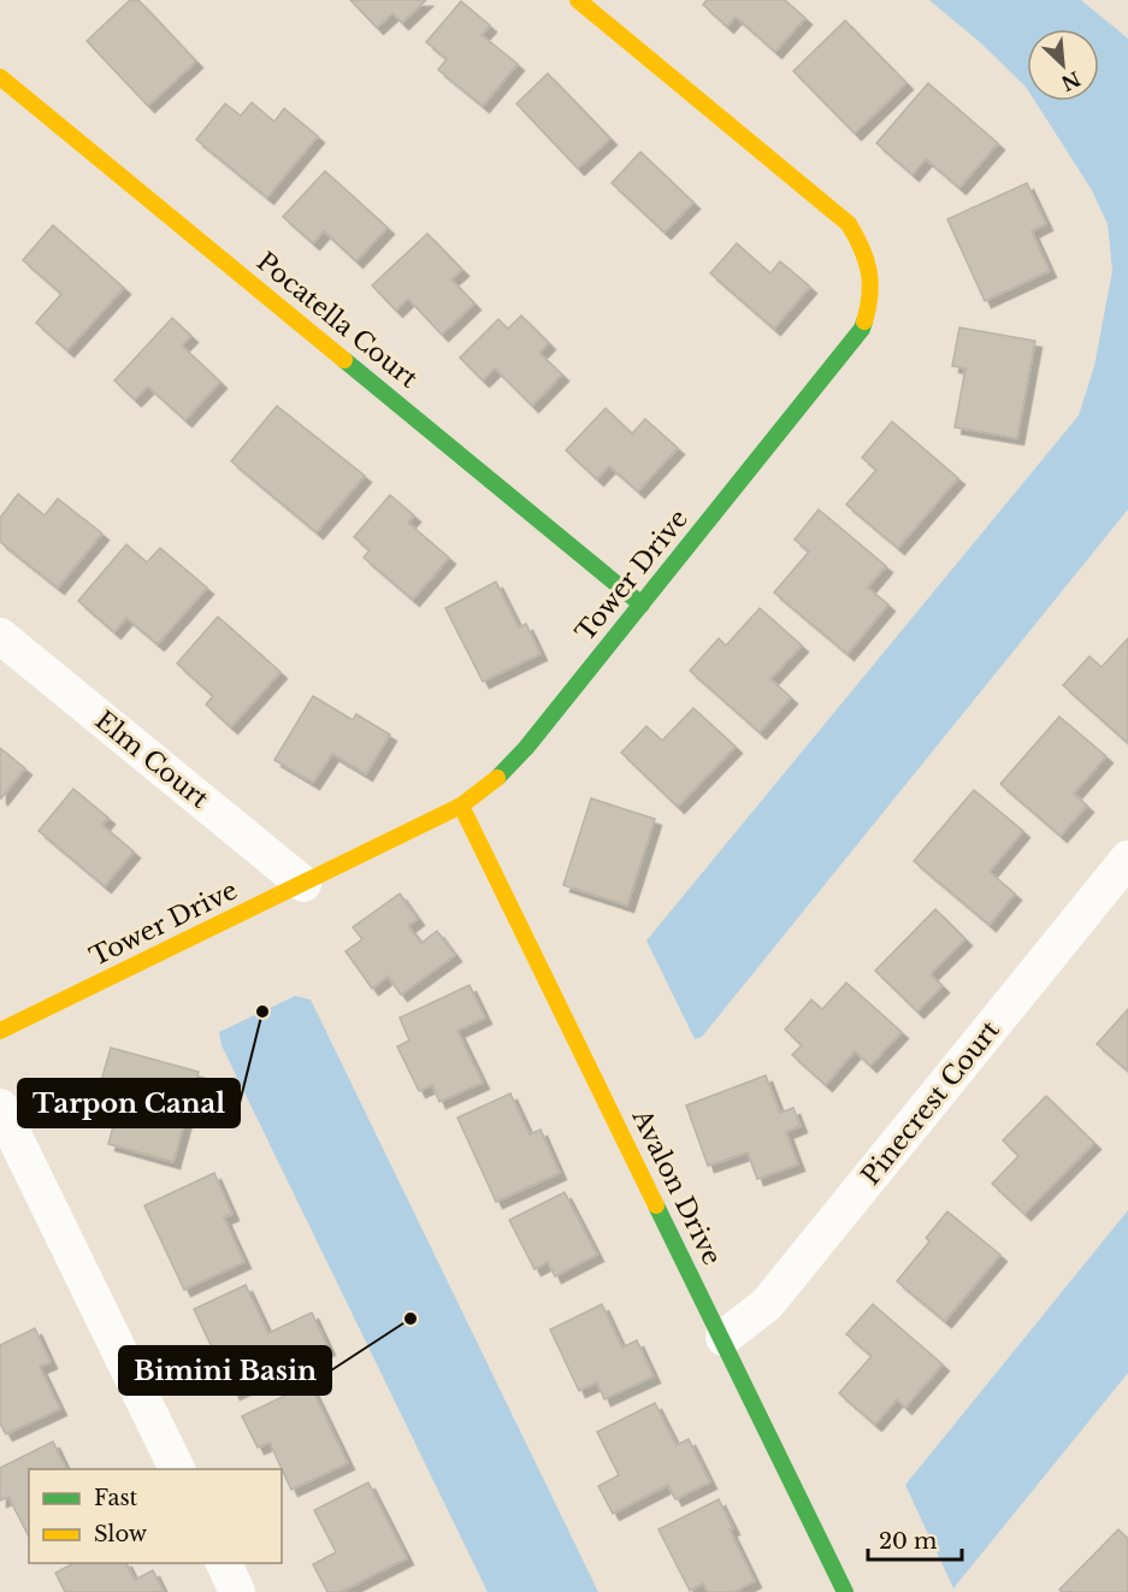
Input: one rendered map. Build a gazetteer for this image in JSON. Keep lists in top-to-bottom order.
{
  "streets": {
    "street": [
      "Pocatella Court",
      "Tower Drive",
      "Elm Court",
      "Pinecrest Court",
      "Avalon Drive"
    ]
  },
  "crossings": [
    ["Pocatella Court", "Tower Drive"],
    ["Tower Drive", "Elm Court"],
    ["Tower Drive", "Avalon Drive"],
    ["Pinecrest Court", "Avalon Drive"]
  ],
  "places": ["Tarpon Canal", "Bimini Basin"],
  "legend": ["Fast", "Slow"],
  "scale_bar": "20 m",
  "north": "bottom right"
}
